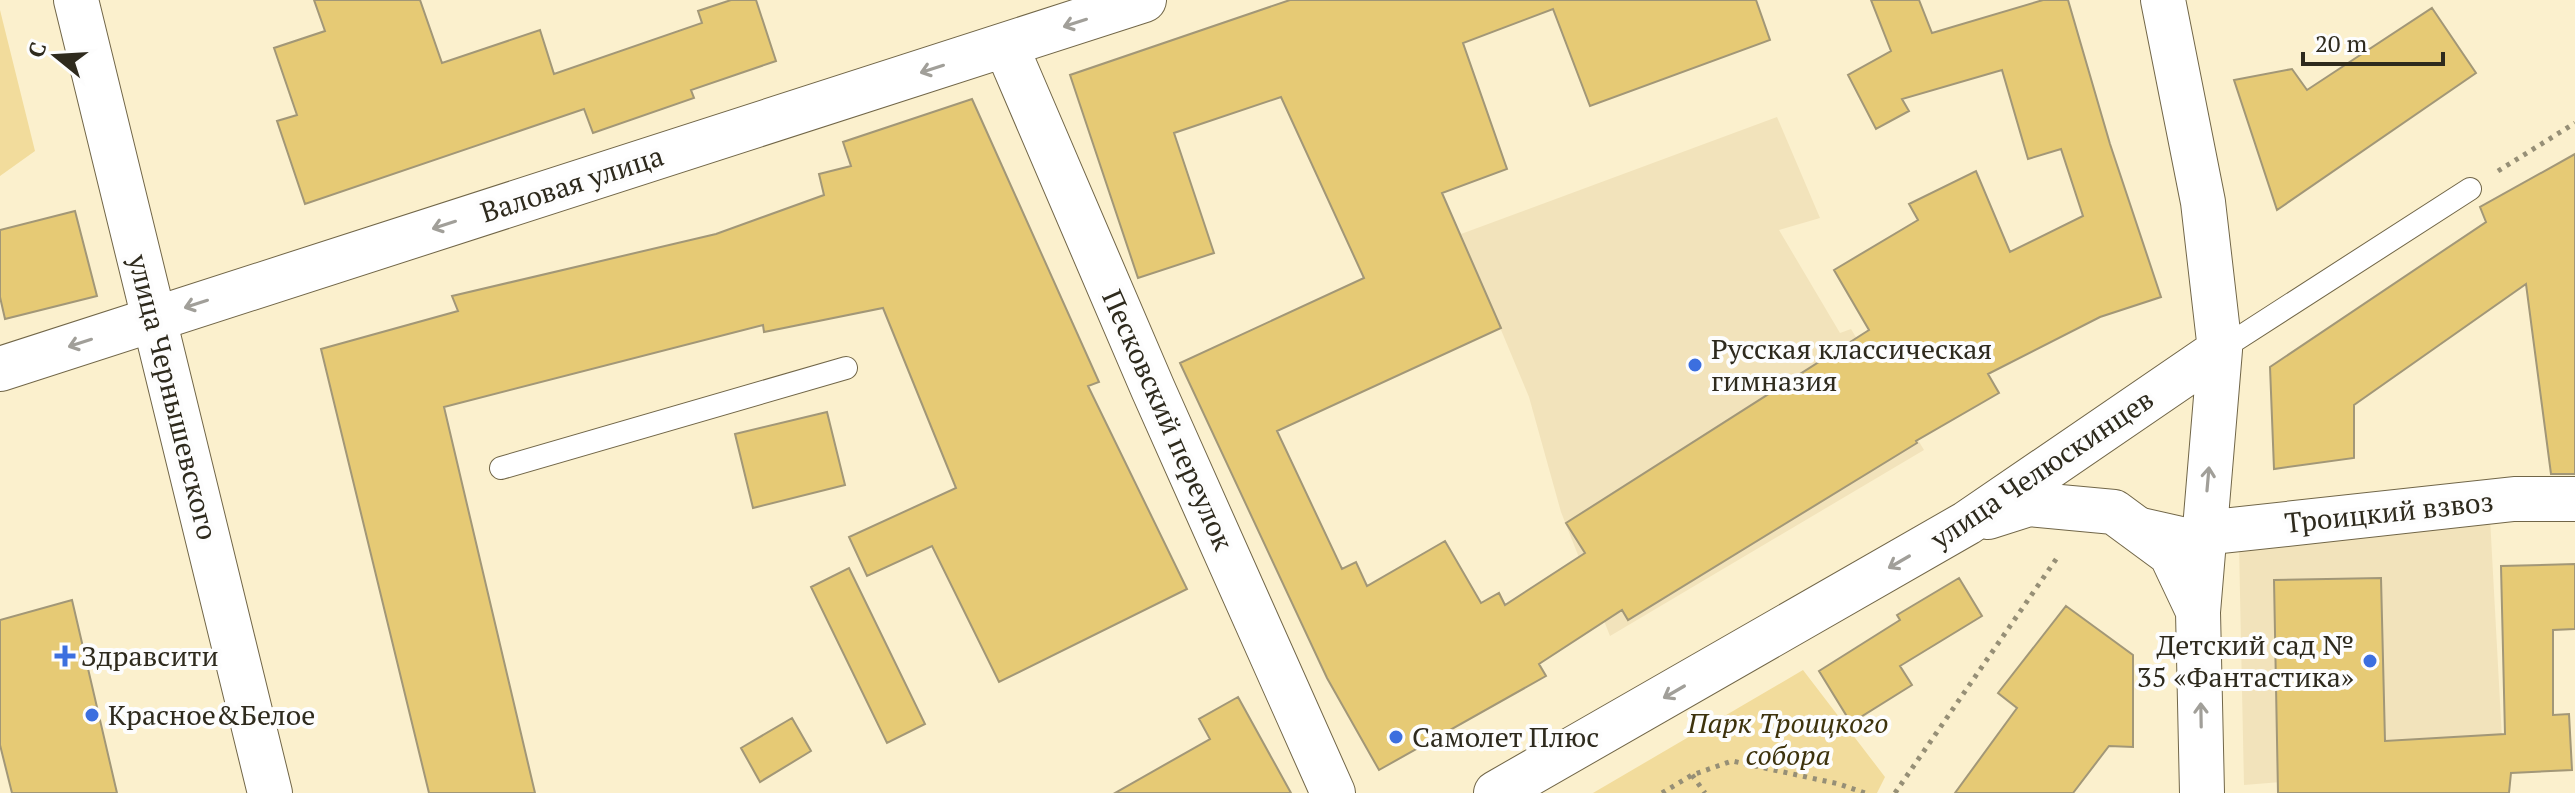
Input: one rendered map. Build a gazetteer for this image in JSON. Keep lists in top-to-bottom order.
{
  "streets": {
    "street": [
      "Валовая улица",
      "улица Чернышевского",
      "Песковский переулок",
      "улица Челюскинцев",
      "Троицкий взвоз"
    ]
  },
  "crossings": [
    ["Валовая улица", "улица Чернышевского"],
    ["Валовая улица", "Песковский переулок"]
  ],
  "one_way": ["Валовая улица", "улица Челюскинцев"],
  "parks": ["Парк Троицкого собора"],
  "places": {
    "other": [
      "Русская классическая гимназия",
      "Детский сад № 35 «Фантастика»",
      "Красное&Белое",
      "Самолет Плюс"
    ],
    "health": ["Здравсити"]
  },
  "scale_bar": "20 m",
  "north": "left"
}
